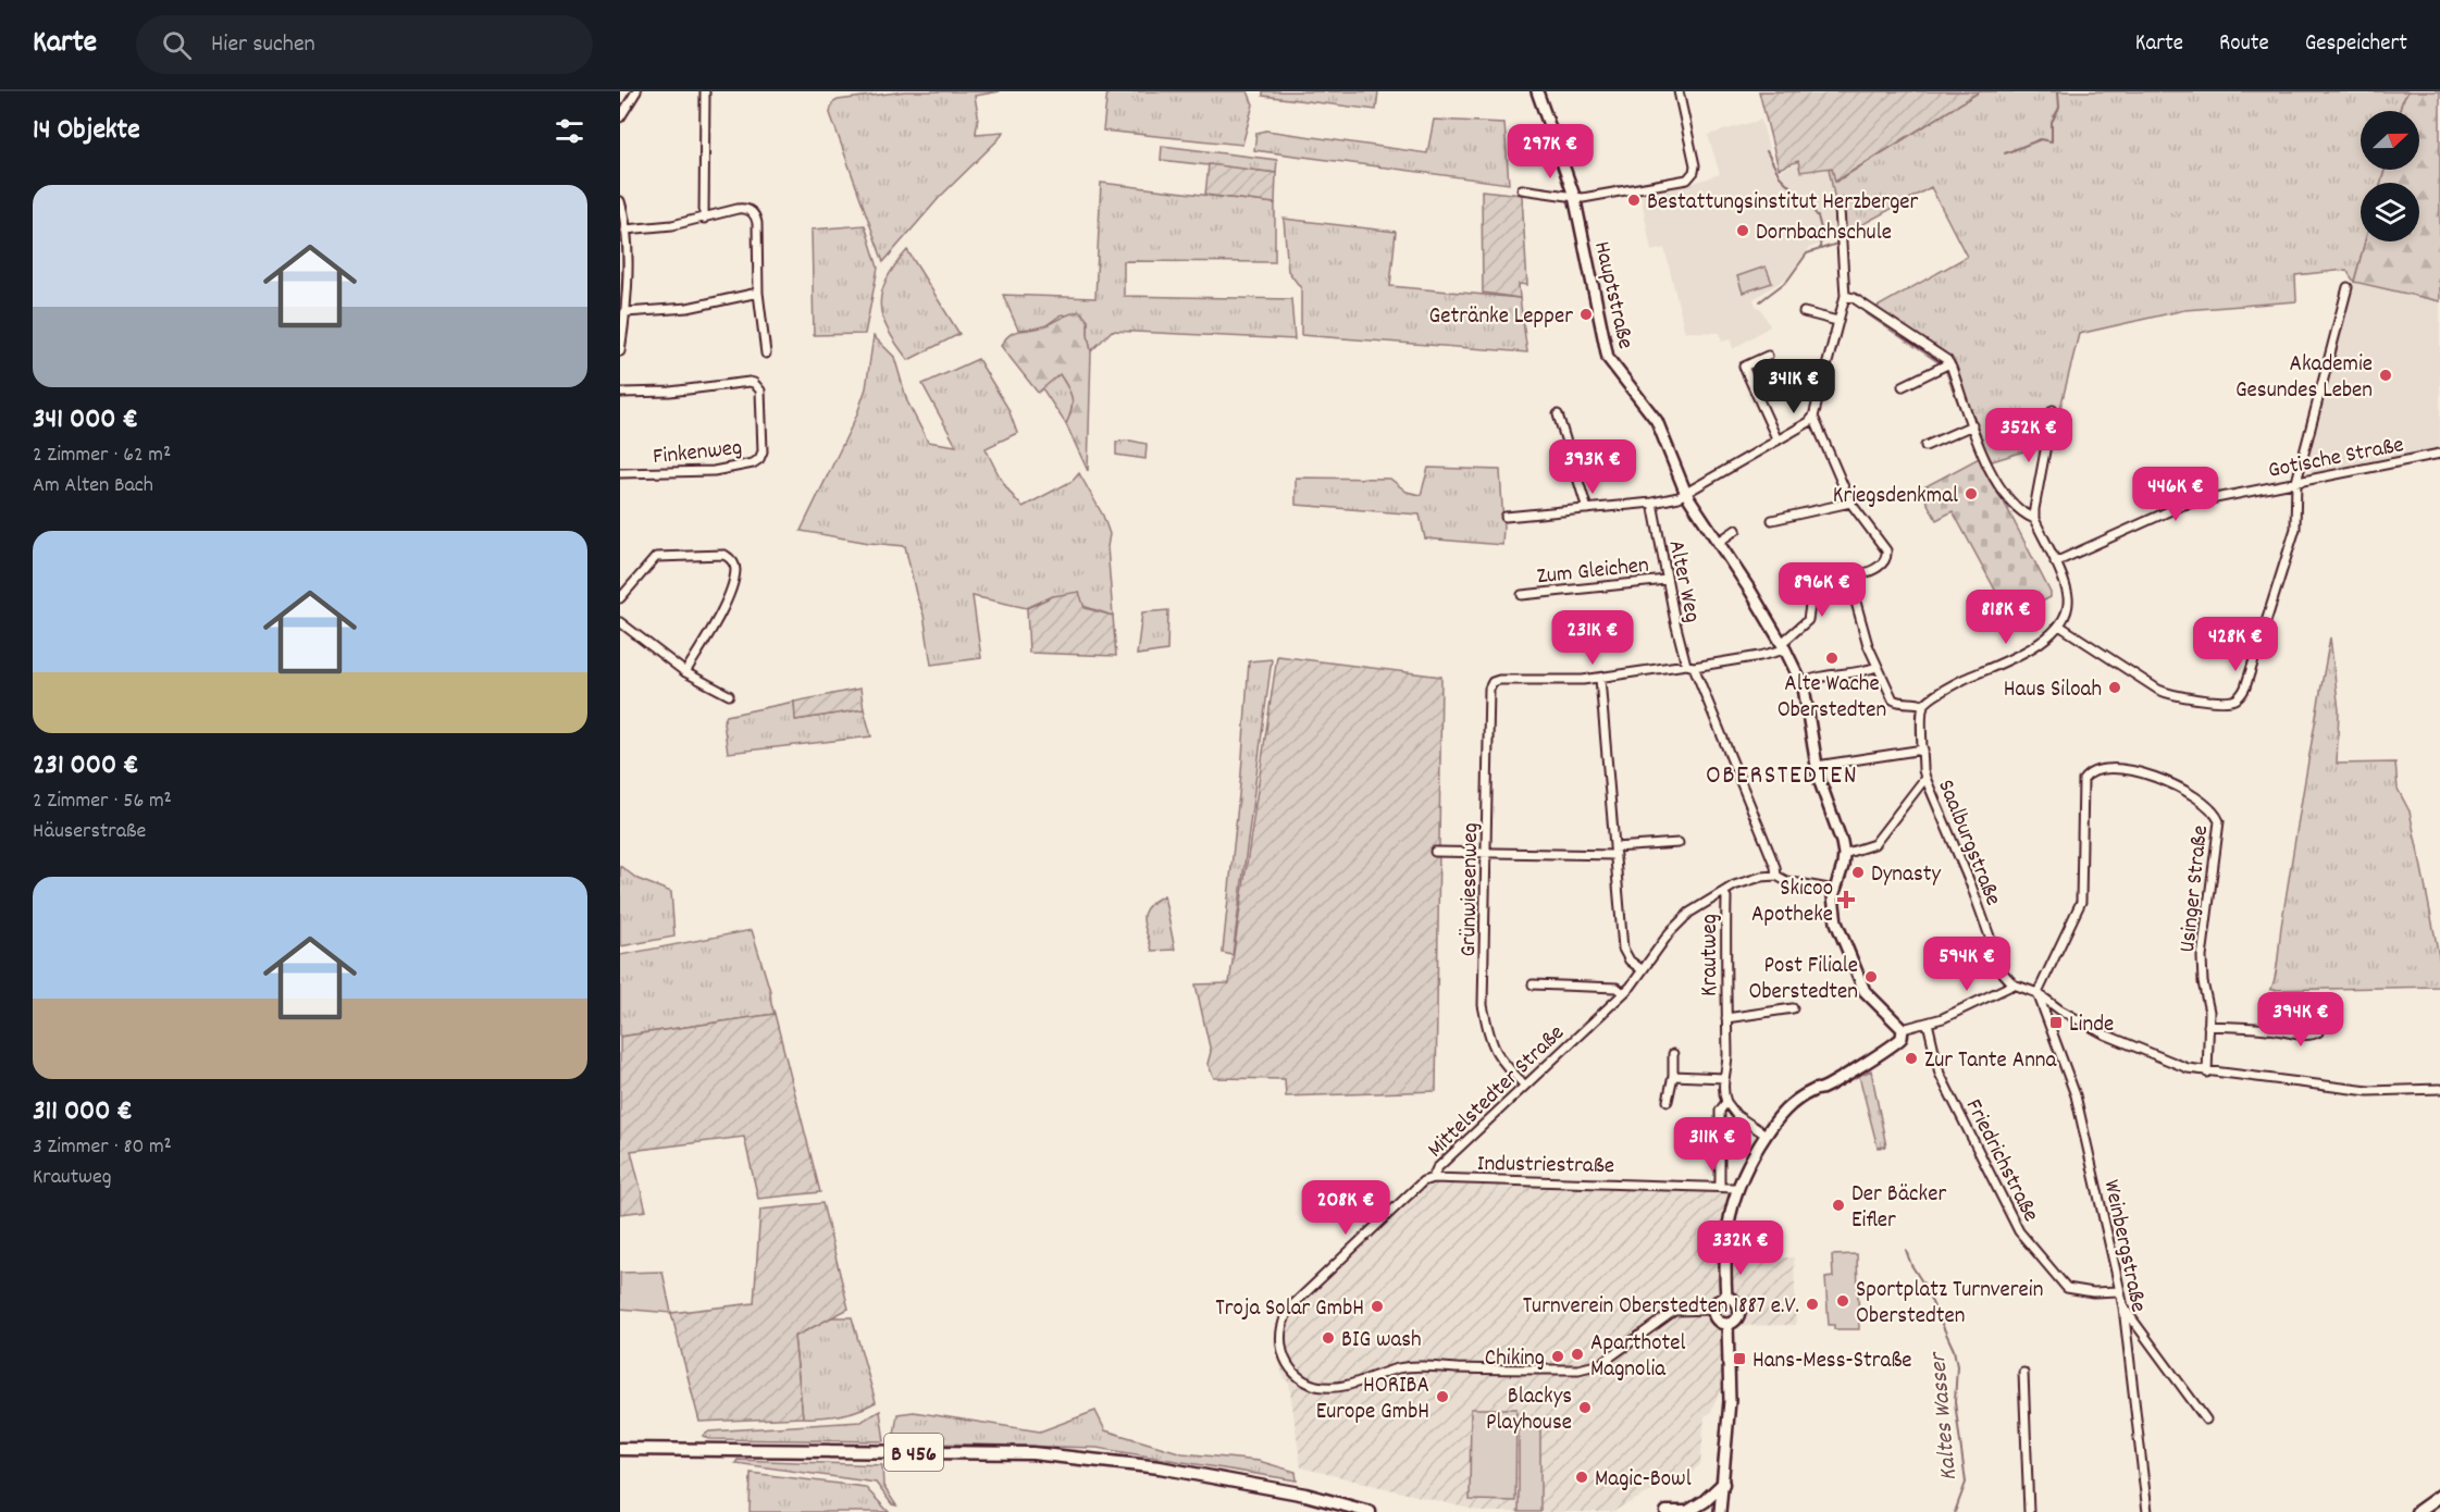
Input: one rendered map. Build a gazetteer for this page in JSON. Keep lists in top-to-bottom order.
{
  "streets": {
    "main road": ["B 456"],
    "street": [
      "Hauptstraße",
      "Finkenweg",
      "Gotische Straße",
      "Zum Gleichen",
      "Alter Weg",
      "Saalburgstraße",
      "Usinger Straße",
      "Grünwiesenweg",
      "Krautweg",
      "Mittelstedter Straße",
      "Friedrichstraße",
      "Industriestraße",
      "Weinbergstraße"
    ]
  },
  "crossings": [
    ["Zum Gleichen", "Alter Weg"],
    ["Alter Weg", "Mittelstedter Straße"],
    ["Usinger Straße", "Weinbergstraße"],
    ["Grünwiesenweg", "Mittelstedter Straße"],
    ["Krautweg", "Mittelstedter Straße"],
    ["Krautweg", "Industriestraße"],
    ["Mittelstedter Straße", "Industriestraße"],
    ["Friedrichstraße", "Weinbergstraße"]
  ],
  "districts": ["OBERSTEDTEN"],
  "water": ["Kaltes Wasser"],
  "places": {
    "other": [
      "Bestattungsinstitut Herzberger",
      "Dornbachschule",
      "Getränke Lepper",
      "Akademie Gesundes Leben",
      "Kriegsdenkmal",
      "Alte Wache Oberstedten",
      "Haus Siloah",
      "Dynasty",
      "Post Filiale Oberstedten",
      "Zur Tante Anna",
      "Der Bäcker Eifler",
      "Sportplatz Turnverein Oberstedten",
      "Turnverein Oberstedten 1887 e.V.",
      "Troja Solar GmbH",
      "BIG wash",
      "Aparthotel Magnolia",
      "Chiking",
      "HORIBA Europe GmbH",
      "Blackys Playhouse",
      "Magic-Bowl"
    ],
    "health": ["Skicoo Apotheke"],
    "transit": ["Linde", "Hans-Mess-Straße"]
  },
  "north": "right",
  "page": {
    "header": "Karte",
    "search": "Hier suchen",
    "nav": ["Karte", "Route", "Gespeichert"],
    "heading": "14 Objekte",
    "price": [
      "297K €",
      "341K €",
      "352K €",
      "393K €",
      "446K €",
      "896K €",
      "818K €",
      "231K €",
      "428K €",
      "594K €",
      "394K €",
      "311K €",
      "208K €",
      "332K €"
    ],
    "list": [
      {
        "name": "341 000 €",
        "note": "2 Zimmer · 62 m² · Am Alten Bach"
      },
      {
        "name": "231 000 €",
        "note": "2 Zimmer · 56 m² · Häuserstraße"
      },
      {
        "name": "311 000 €",
        "note": "3 Zimmer · 80 m² · Krautweg"
      }
    ]
  }
}
